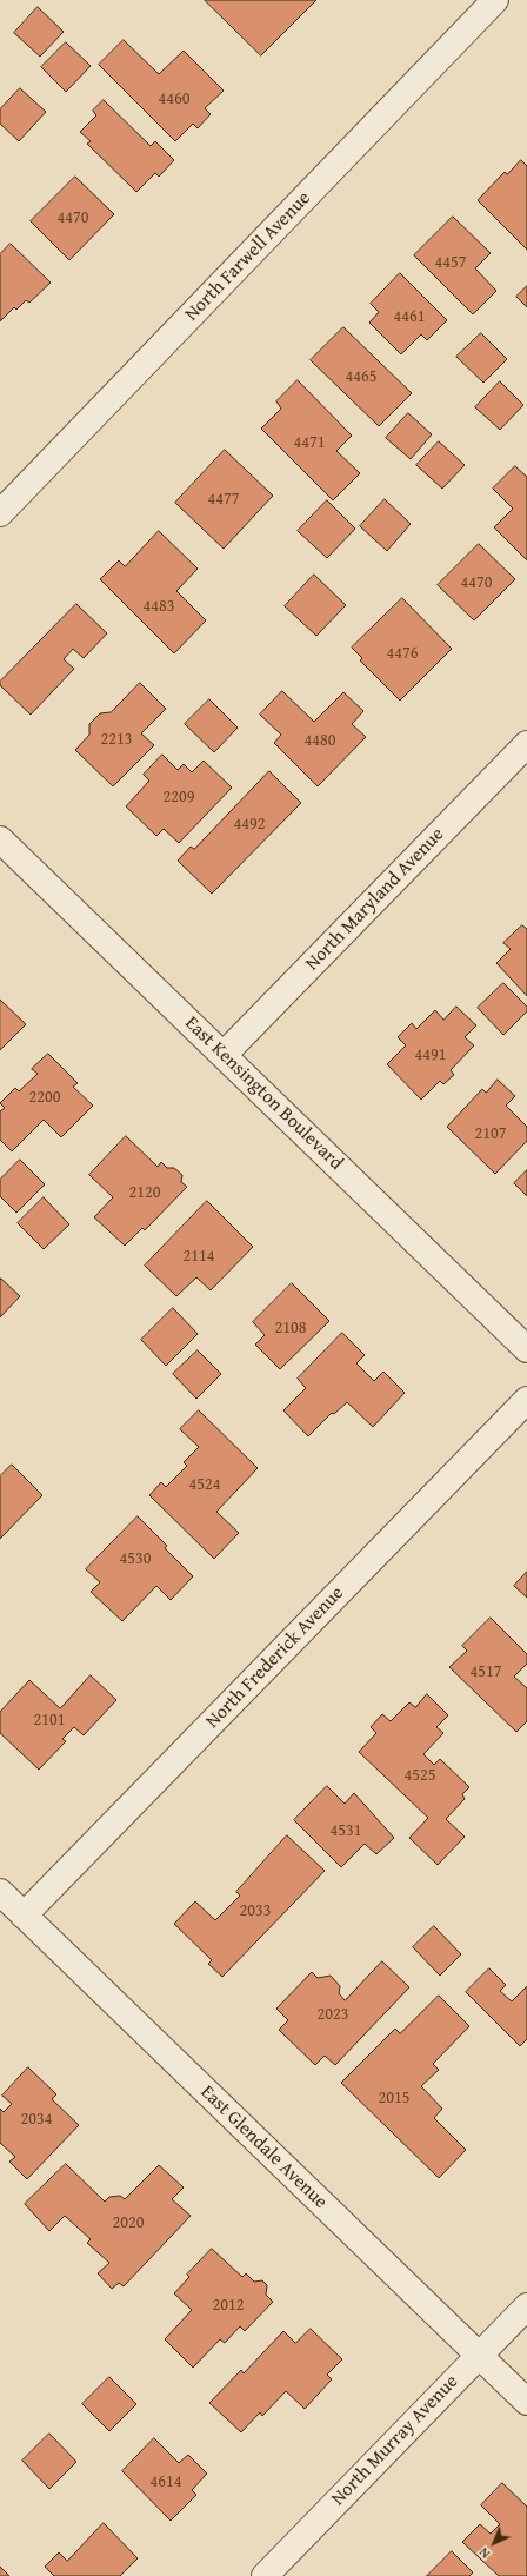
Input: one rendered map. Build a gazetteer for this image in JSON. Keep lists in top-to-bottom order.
{
  "streets": {
    "street": [
      "North Farwell Avenue",
      "North Maryland Avenue",
      "East Kensington Boulevard",
      "North Frederick Avenue",
      "East Glendale Avenue",
      "North Murray Avenue"
    ]
  },
  "crossings": [
    ["North Maryland Avenue", "East Kensington Boulevard"],
    ["North Frederick Avenue", "East Glendale Avenue"],
    ["East Glendale Avenue", "North Murray Avenue"]
  ],
  "house_numbers": [
    "4460",
    "4470",
    "4457",
    "4461",
    "4465",
    "4471",
    "4477",
    "4470",
    "4483",
    "4476",
    "2213",
    "4480",
    "2209",
    "4492",
    "4491",
    "2200",
    "2107",
    "2120",
    "2114",
    "2108",
    "4524",
    "4530",
    "4517",
    "2101",
    "4525",
    "4531",
    "2033",
    "2023",
    "2015",
    "2034",
    "2020",
    "2012",
    "4614"
  ],
  "north": "bottom left"
}
